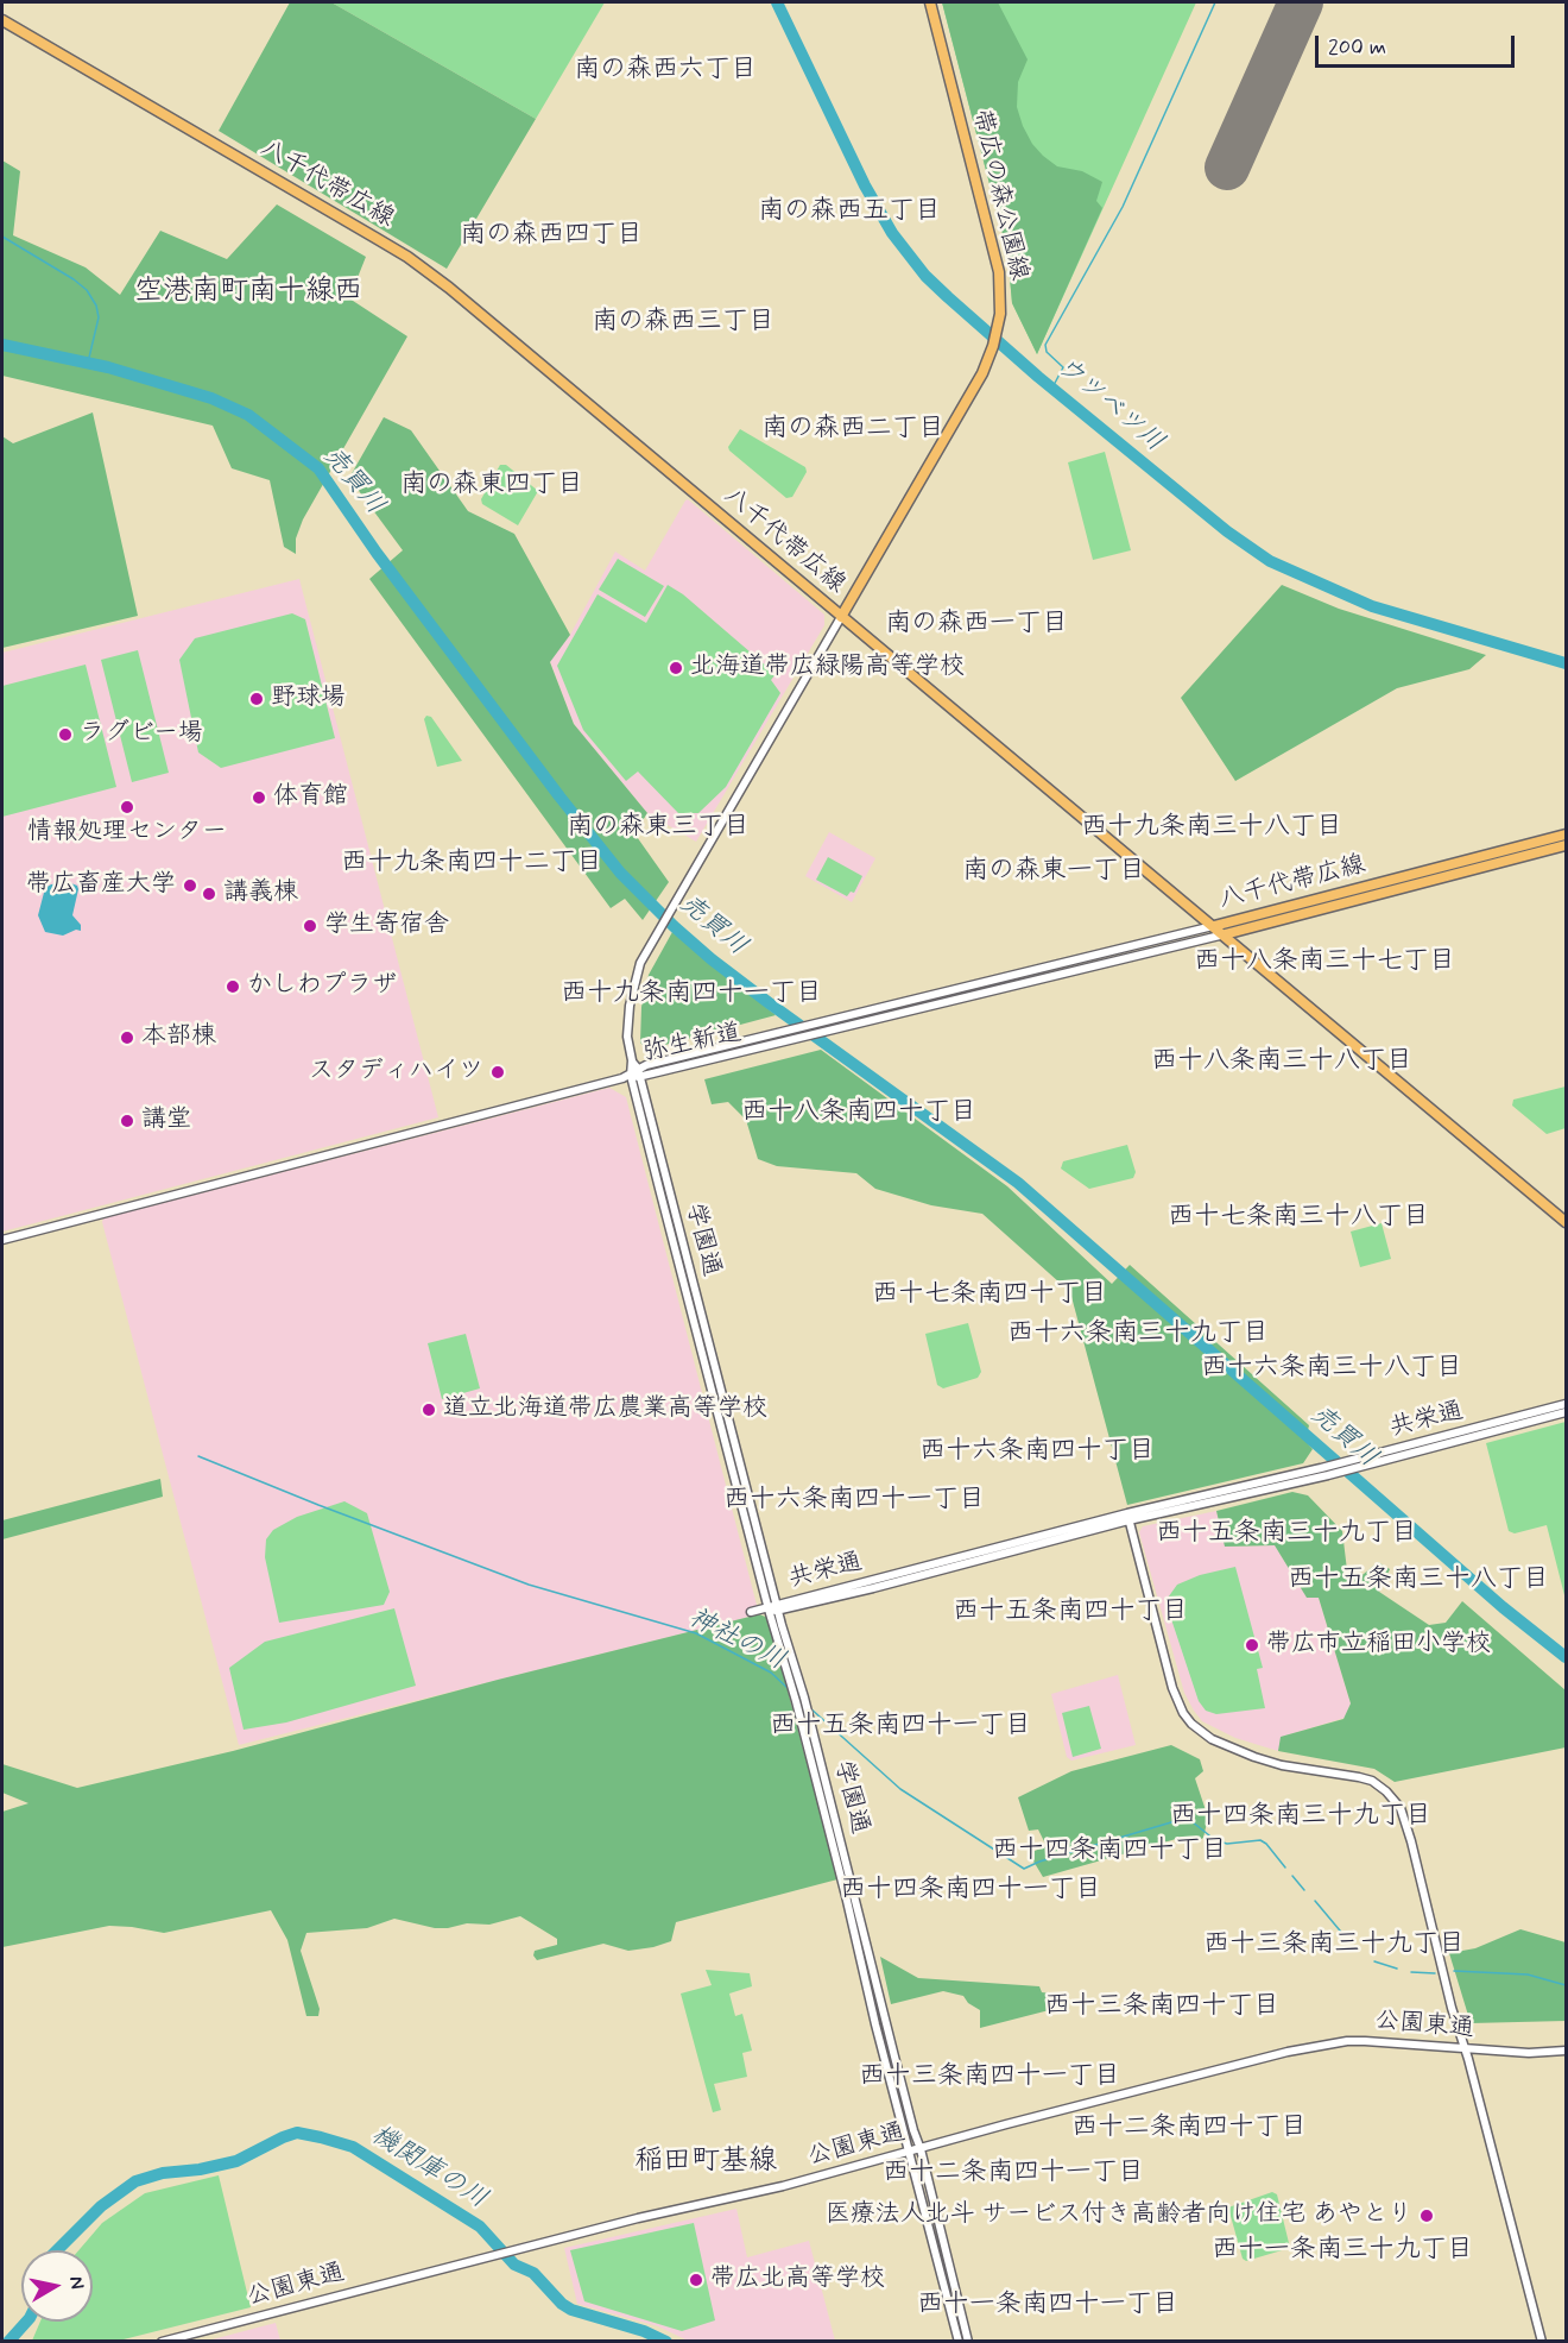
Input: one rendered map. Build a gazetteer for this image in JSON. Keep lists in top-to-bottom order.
{
  "streets": {
    "main road": ["八千代帯広線", "帯広の森公園線"],
    "street": [
      "弥生新道",
      "学園通",
      "共栄通",
      "公園東通"
    ]
  },
  "crossings": [
    ["八千代帯広線", "帯広の森公園線"],
    ["八千代帯広線", "弥生新道"],
    ["八千代帯広線", "学園通"],
    ["帯広の森公園線", "学園通"],
    ["弥生新道", "学園通"],
    ["学園通", "共栄通"],
    ["学園通", "公園東通"]
  ],
  "districts": [
    "南の森西六丁目",
    "南の森西五丁目",
    "南の森西四丁目",
    "空港南町南十線西",
    "南の森西三丁目",
    "南の森西二丁目",
    "南の森東四丁目",
    "南の森西一丁目",
    "南の森東三丁目",
    "西十九条南三十八丁目",
    "西十九条南四十二丁目",
    "南の森東一丁目",
    "西十八条南三十七丁目",
    "西十九条南四十一丁目",
    "西十八条南三十八丁目",
    "西十八条南四十丁目",
    "西十七条南三十八丁目",
    "西十七条南四十丁目",
    "西十六条南三十九丁目",
    "西十六条南三十八丁目",
    "西十六条南四十丁目",
    "西十六条南四十一丁目",
    "西十五条南三十九丁目",
    "西十五条南三十八丁目",
    "西十五条南四十丁目",
    "西十五条南四十一丁目",
    "西十四条南三十九丁目",
    "西十四条南四十丁目",
    "西十四条南四十一丁目",
    "西十三条南三十九丁目",
    "西十三条南四十丁目",
    "西十三条南四十一丁目",
    "西十二条南四十丁目",
    "稲田町基線",
    "西十二条南四十一丁目",
    "西十一条南三十九丁目",
    "西十一条南四十一丁目"
  ],
  "water": [
    "ウツベツ川",
    "売買川",
    "神社の川",
    "機関庫の川"
  ],
  "places": [
    "北海道帯広緑陽高等学校",
    "野球場",
    "ラグビー場",
    "体育館",
    "情報処理センター",
    "帯広畜産大学",
    "講義棟",
    "学生寄宿舎",
    "かしわプラザ",
    "本部棟",
    "スタディハイツ",
    "講堂",
    "道立北海道帯広農業高等学校",
    "帯広市立稲田小学校",
    "医療法人北斗 サービス付き高齢者向け住宅 あやとり",
    "帯広北高等学校"
  ],
  "scale_bar": "200 m",
  "north": "right"
}
